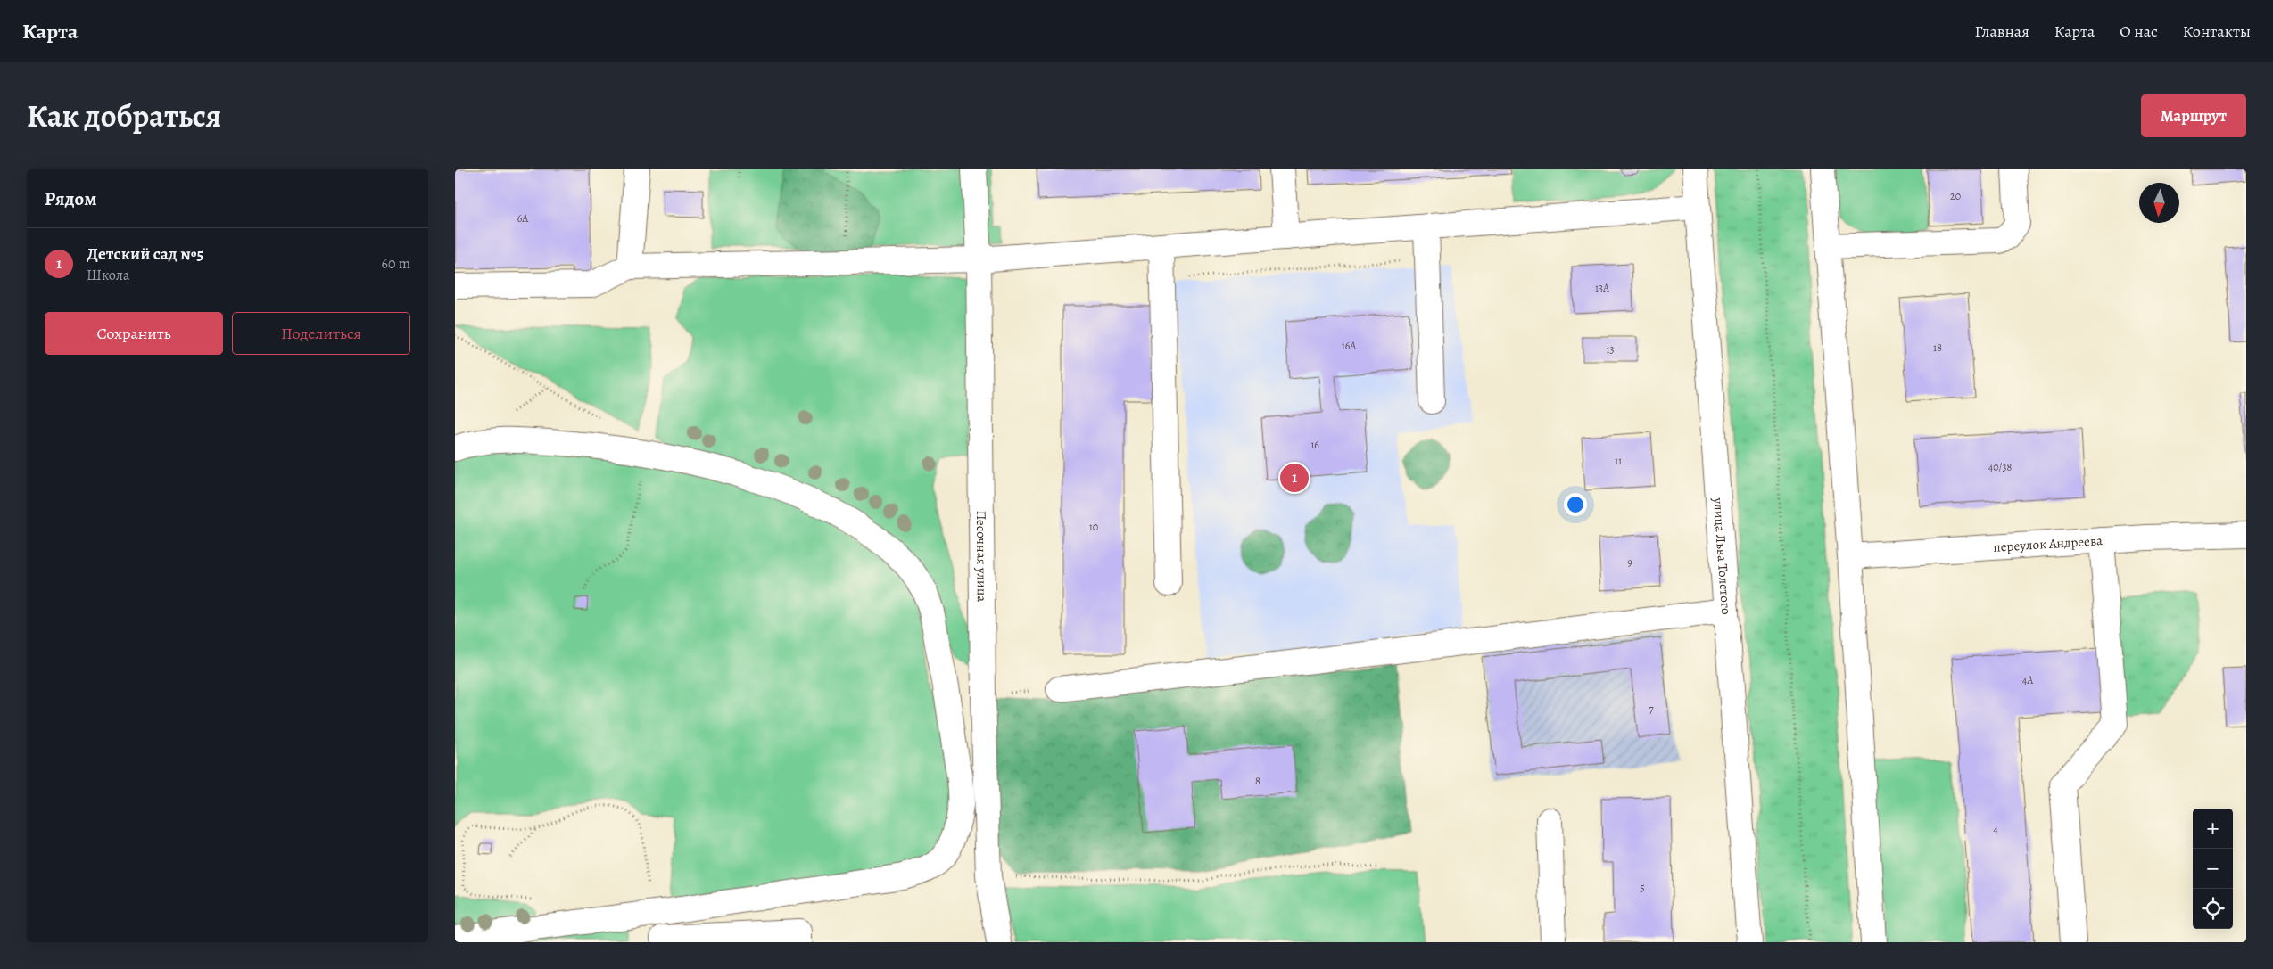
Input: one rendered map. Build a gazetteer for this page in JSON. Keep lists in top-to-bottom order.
{
  "streets": {
    "street": ["переулок Андреева", "Песочная улица", "улица Льва Толстого"]
  },
  "house_numbers": [
    "20",
    "6А",
    "13А",
    "16А",
    "18",
    "13",
    "16",
    "11",
    "40/38",
    "10",
    "9",
    "4А",
    "7",
    "8",
    "4",
    "5"
  ],
  "north": "bottom",
  "page": {
    "header": "Карта",
    "nav": [
      "Главная",
      "Карта",
      "О нас",
      "Контакты"
    ],
    "title": "Как добраться",
    "buttons": [
      "Маршрут",
      ["Сохранить", "Поделиться"]
    ],
    "heading": "Рядом",
    "list": [
      {
        "mark": "1",
        "name": "Детский сад №5",
        "note": "Школа",
        "value": "60 m"
      }
    ],
    "pins": "1",
    "map_buttons": ["+", "−"]
  }
}
